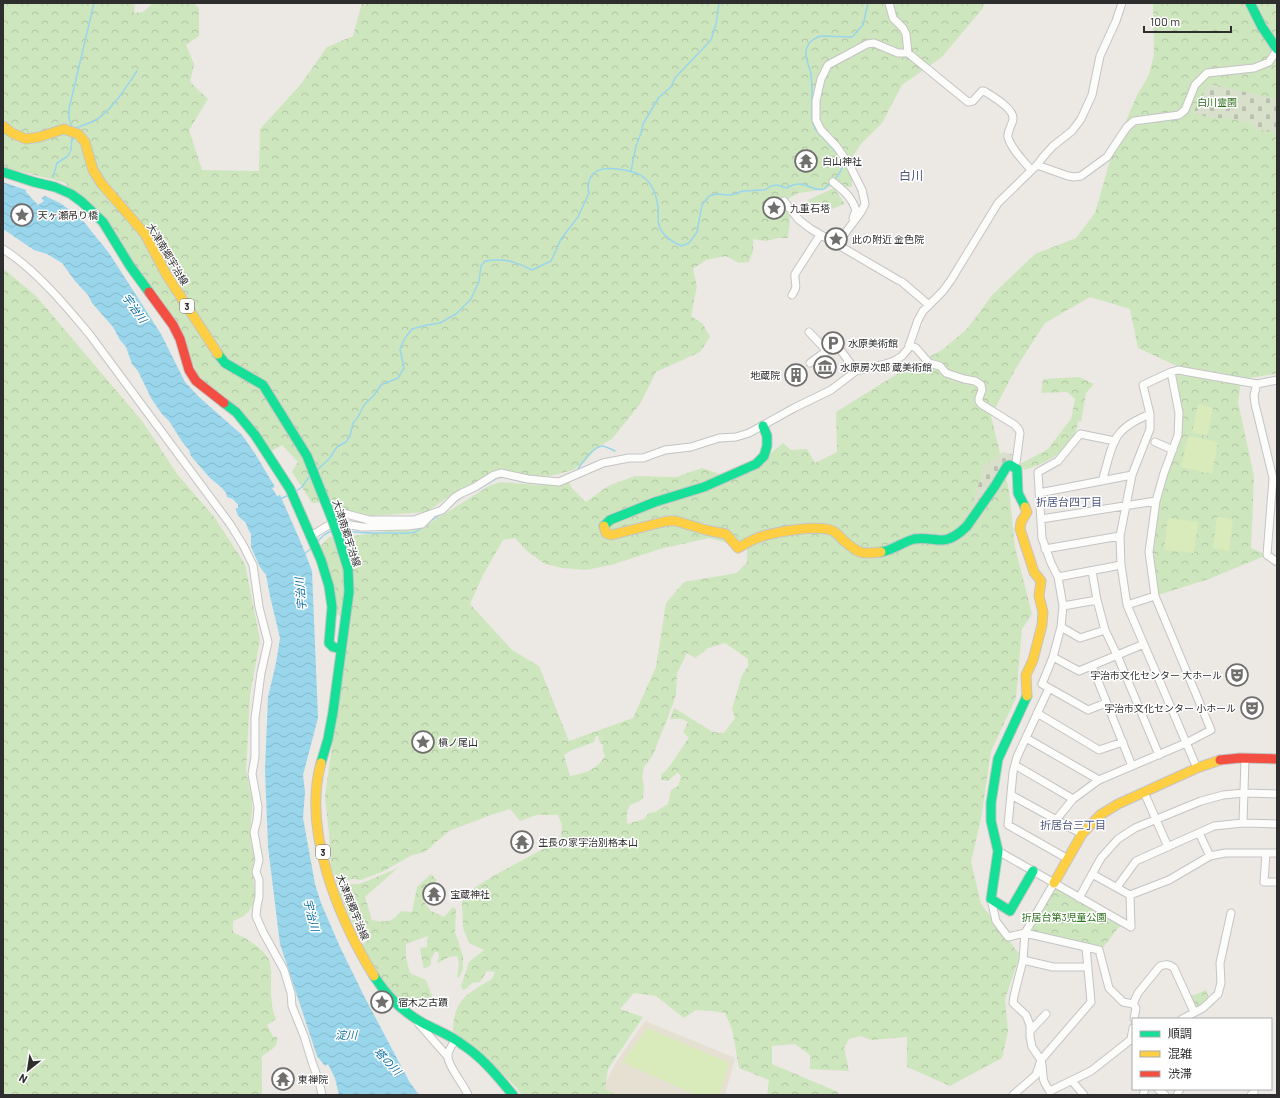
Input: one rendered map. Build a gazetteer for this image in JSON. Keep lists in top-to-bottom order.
{
  "streets": {
    "street": ["大津南郷宇治線", "3"]
  },
  "districts": ["白川", "折居台四丁目", "折居台三丁目"],
  "water": ["宇治川", "淀川", "塔の川"],
  "parks": ["白川霊園", "折居台第3児童公園"],
  "places": {
    "temple": [
      "白山神社",
      "生長の家宇治別格本山",
      "宝蔵神社",
      "東禅院"
    ],
    "place": [
      "九重石塔",
      "天ヶ瀬吊り橋",
      "此の附近 金色院",
      "槇ノ尾山",
      "宿木之古蹟"
    ],
    "parking": ["水原美術館"],
    "museum": ["水原房次郎 蔵美術館"],
    "building": ["地蔵院"],
    "theatre": ["宇治市文化センター 大ホール", "宇治市文化センター 小ホール"]
  },
  "legend": ["順調", "混雑", "渋滞"],
  "scale_bar": "100 m",
  "north": "bottom left"
}
